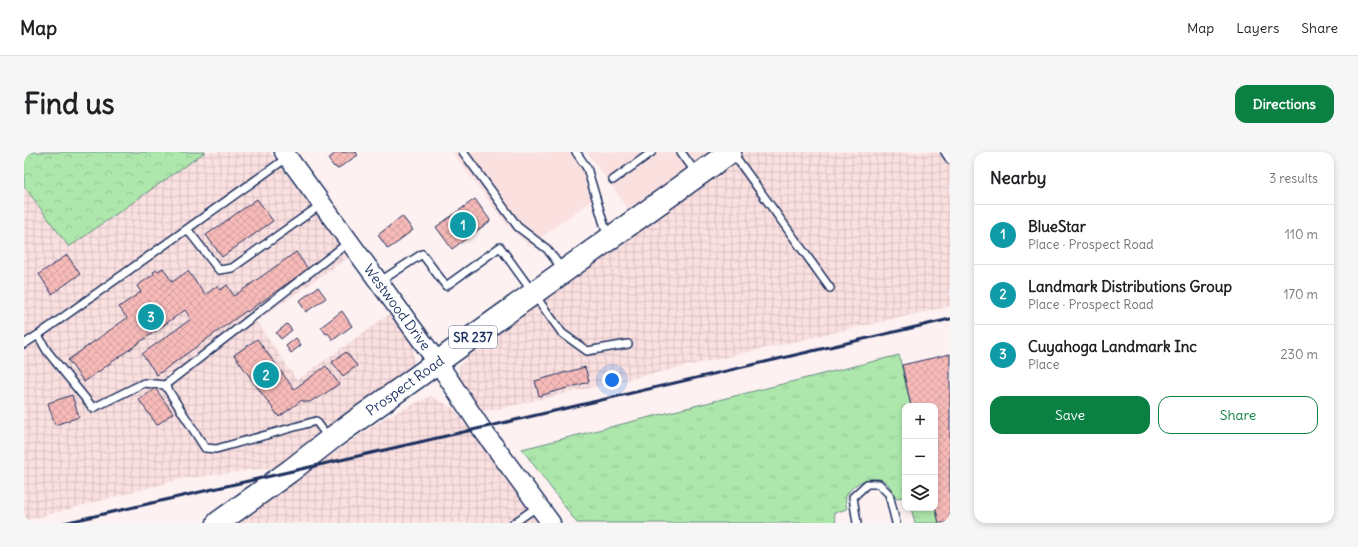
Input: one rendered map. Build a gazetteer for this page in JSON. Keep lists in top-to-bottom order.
{
  "streets": {
    "main road": ["SR 237", "Prospect Road"],
    "street": ["Westwood Drive"]
  },
  "crossings": [
    ["Westwood Drive", "Prospect Road"]
  ],
  "page": {
    "header": "Map",
    "nav": ["Map", "Layers", "Share"],
    "buttons": [
      "Directions",
      ["Save", "Share"]
    ],
    "title": "Find us",
    "heading": ["Nearby", "3 results"],
    "list": [
      {
        "mark": "1",
        "name": "BlueStar",
        "note": "Place · Prospect Road",
        "value": "110 m"
      },
      {
        "mark": "2",
        "name": "Landmark Distributions Group",
        "note": "Place · Prospect Road",
        "value": "170 m"
      },
      {
        "mark": "3",
        "name": "Cuyahoga Landmark Inc",
        "note": "Place",
        "value": "230 m"
      }
    ],
    "pins": ["1", "3", "2"],
    "map_buttons": ["+", "−"]
  }
}
